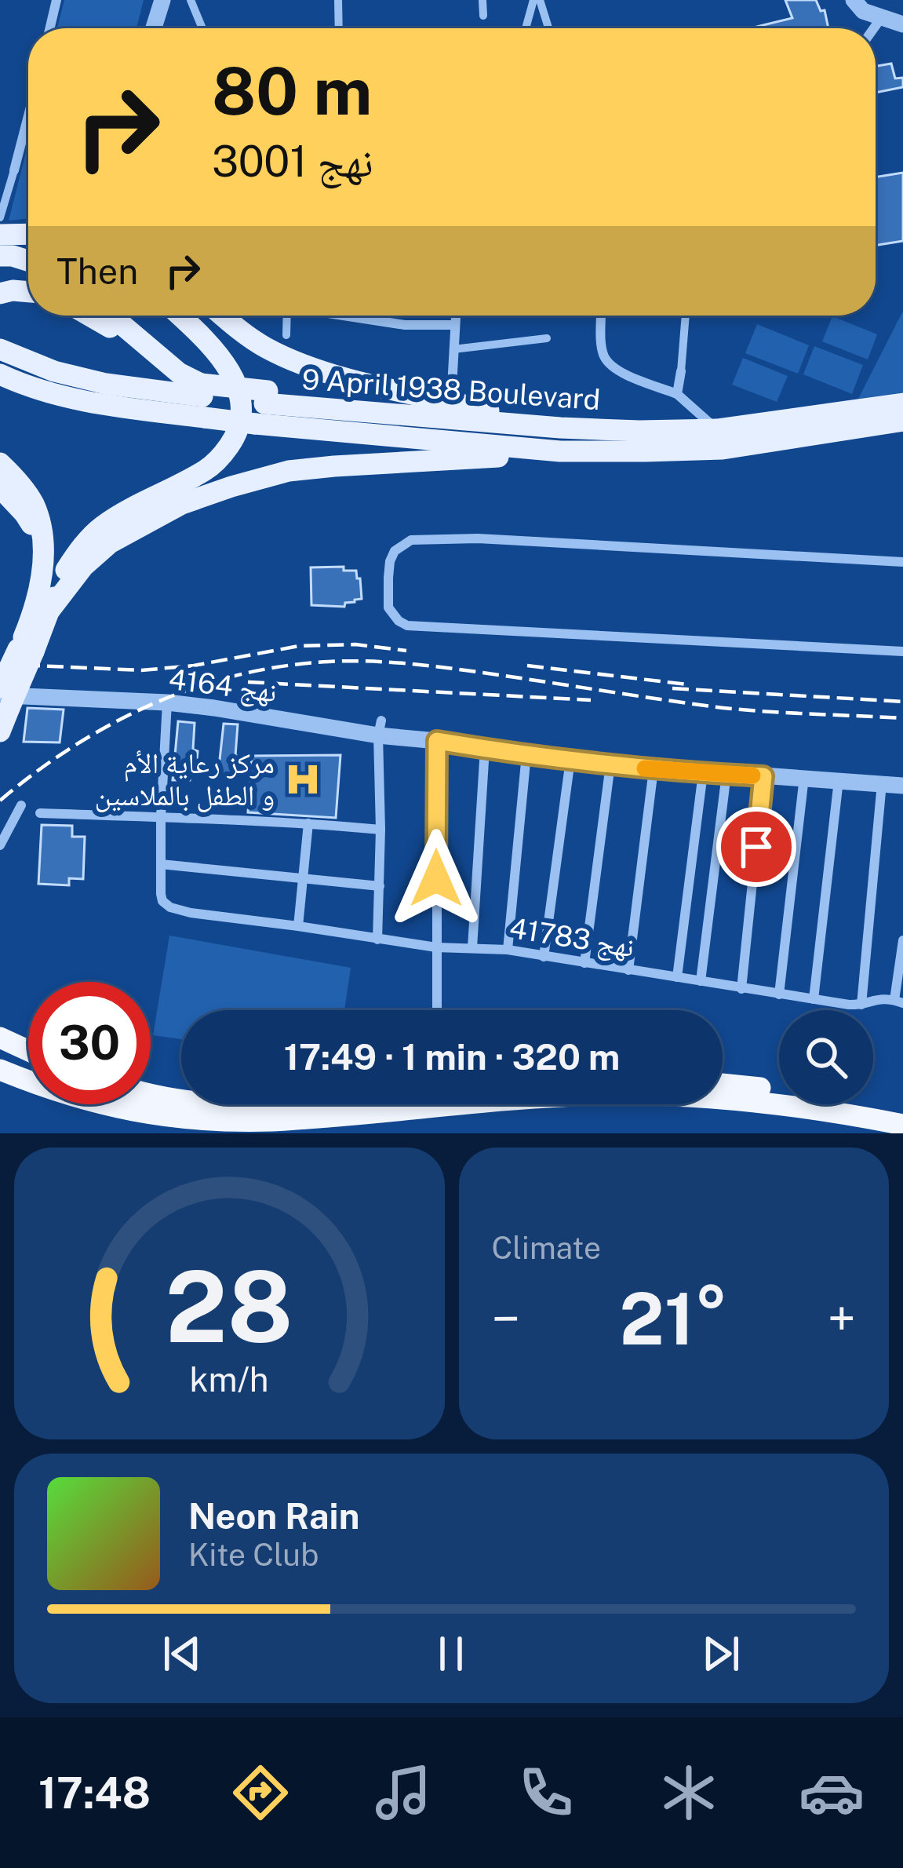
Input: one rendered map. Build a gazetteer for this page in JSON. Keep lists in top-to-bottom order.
{
  "streets": {
    "main road": ["9 April 1938 Boulevard"],
    "street": ["نهج 4164", "نهج 41783"]
  },
  "places": {
    "hospital": ["مركز رعاية الأم و الطفل بالملاسين"]
  },
  "page": {
    "turn": ["80 m", "نهج 3001"],
    "then": "Then",
    "limit": "30",
    "trip": "17:49 · 1 min · 320 m",
    "tile": "Climate",
    "heat": ["−", "21°", "+"],
    "song": ["Neon Rain", "Kite Club"],
    "tabs": "17:48",
    "gauge": ["28", "km/h"]
  }
}
